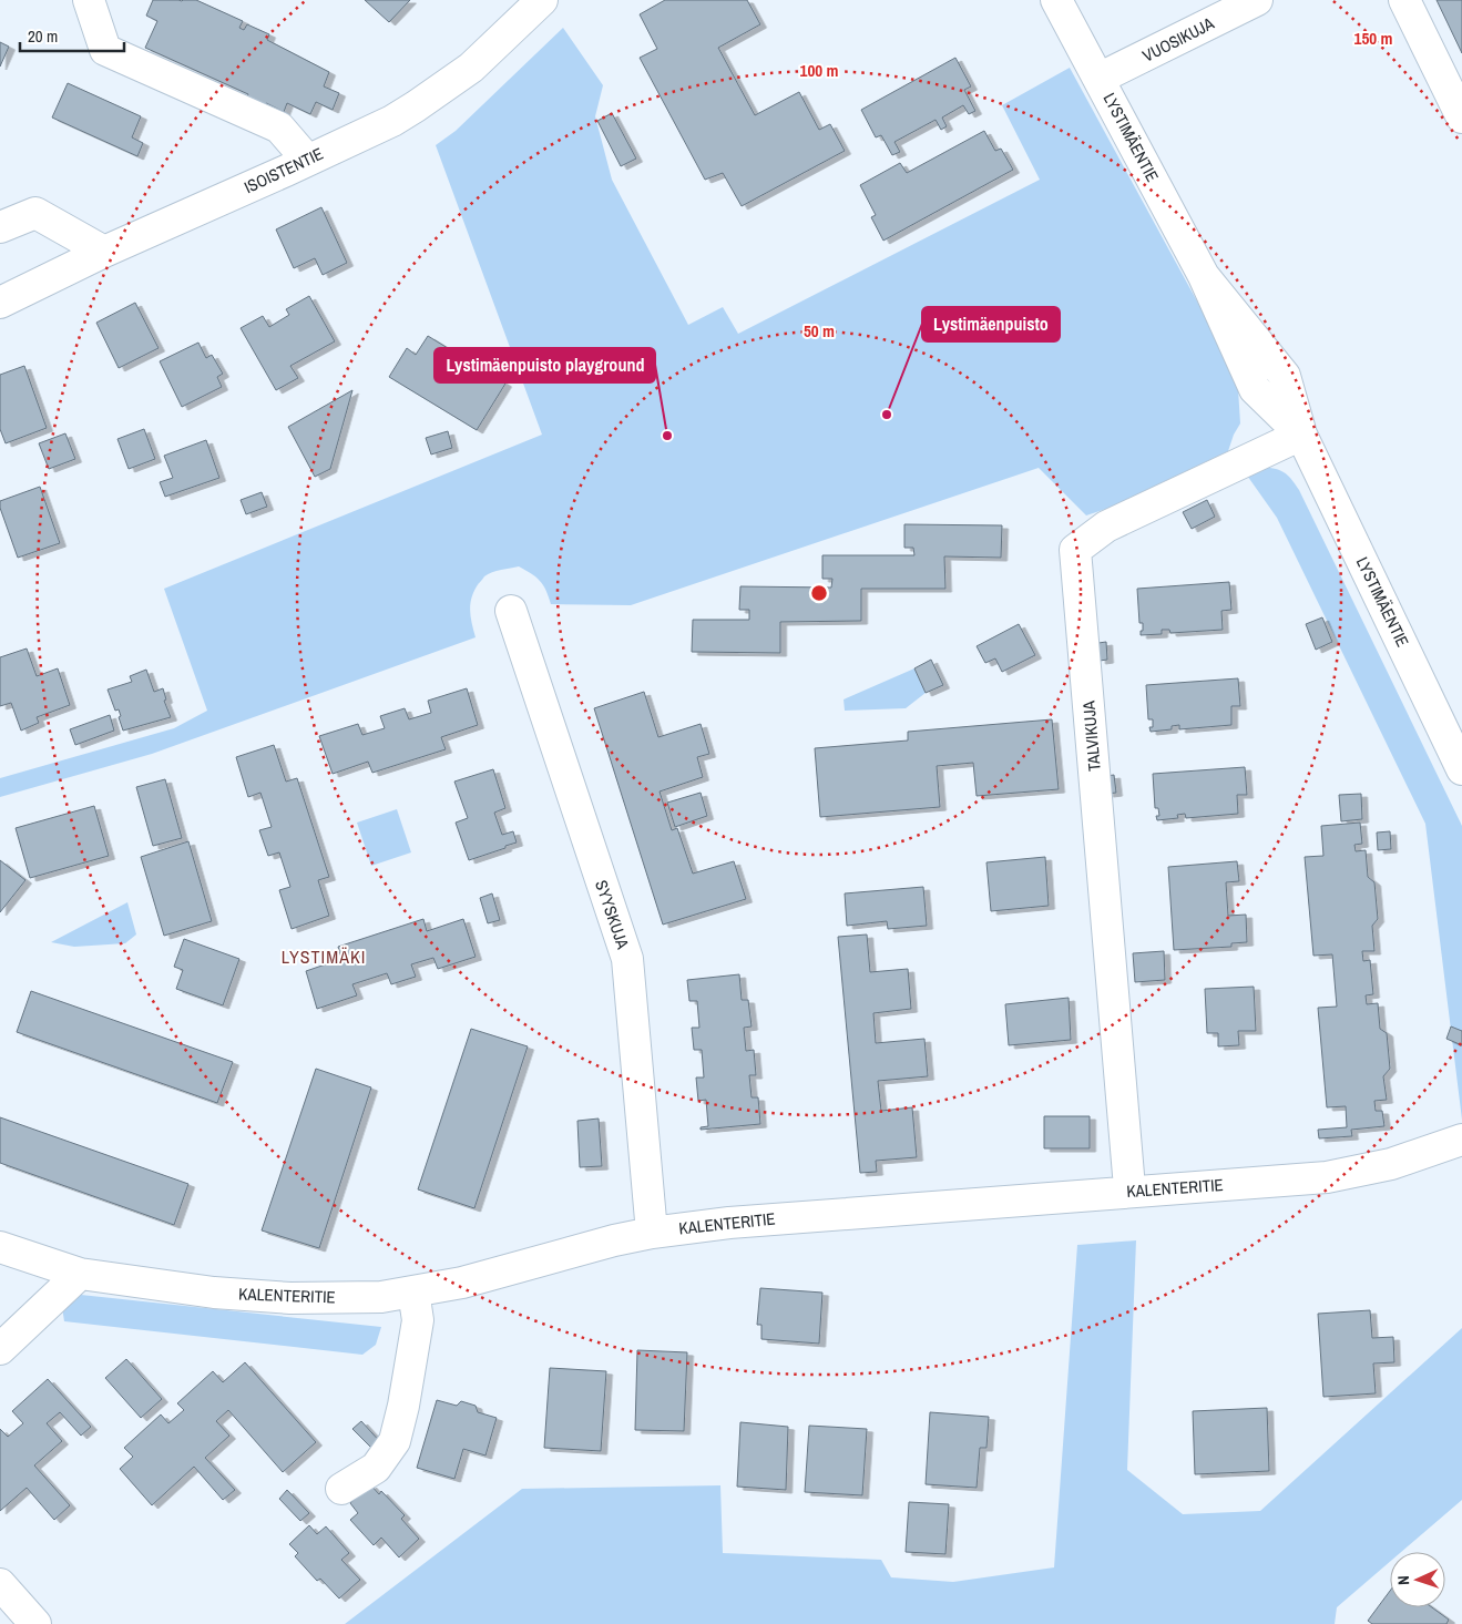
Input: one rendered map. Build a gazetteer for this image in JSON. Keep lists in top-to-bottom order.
{
  "streets": {
    "street": [
      "VUOSIKUJA",
      "LYSTIMÄENTIE",
      "ISOISTENTIE",
      "TALVIKUJA",
      "SYYSKUJA",
      "KALENTERITIE"
    ]
  },
  "crossings": [
    ["VUOSIKUJA", "LYSTIMÄENTIE"],
    ["LYSTIMÄENTIE", "TALVIKUJA"],
    ["SYYSKUJA", "KALENTERITIE"]
  ],
  "districts": ["LYSTIMÄKI"],
  "places": ["Lystimäenpuisto", "Lystimäenpuisto playground"],
  "scale_bar": "20 m",
  "north": "left",
  "rings": ["150 m", "100 m", "50 m"]
}
